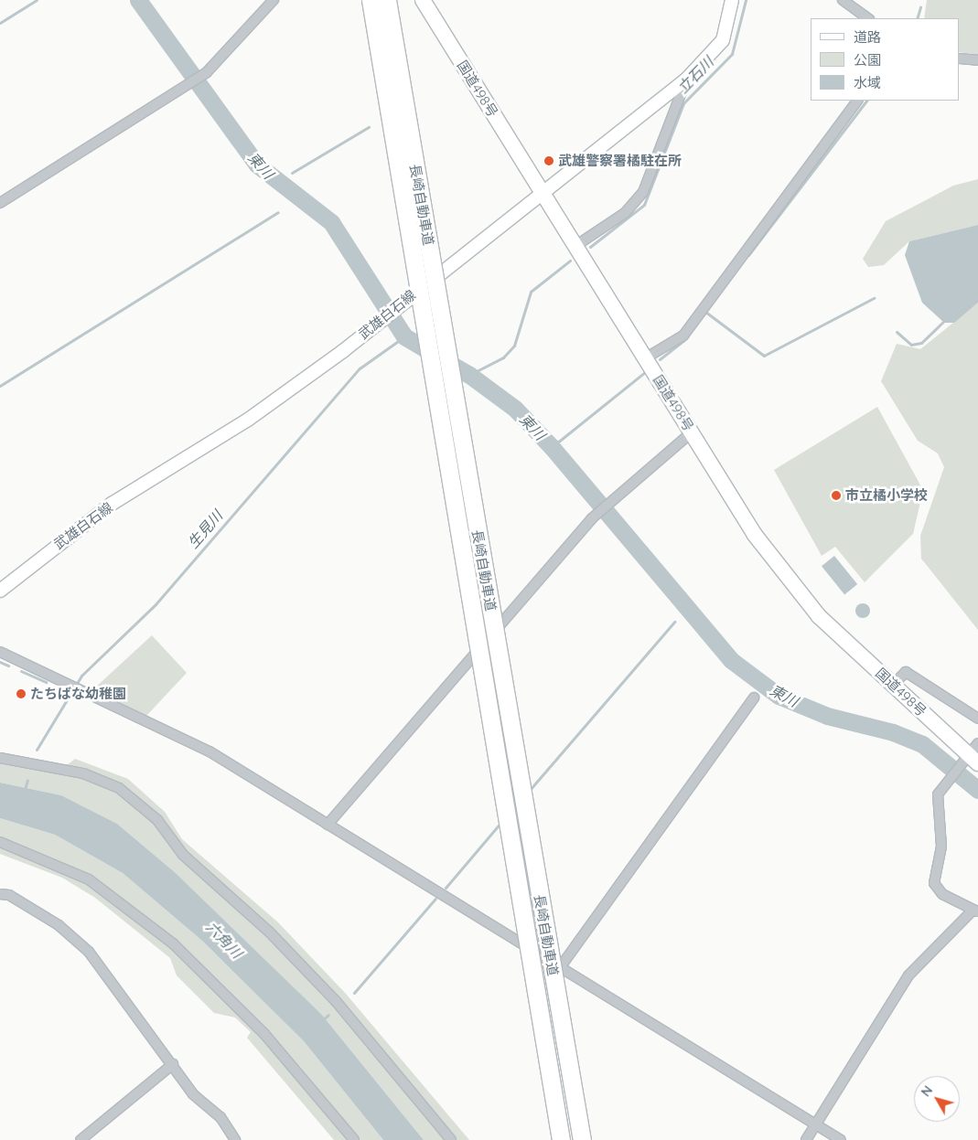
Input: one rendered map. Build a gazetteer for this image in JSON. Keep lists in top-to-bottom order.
{
  "streets": {
    "highway": ["国道498号", "長崎自動車道"],
    "main road": ["武雄白石線"]
  },
  "crossings": [
    ["国道498号", "武雄白石線"]
  ],
  "water": [
    "立石川",
    "東川",
    "生見川",
    "六角川"
  ],
  "places": ["武雄警察署橘駐在所", "市立橘小学校", "たちばな幼稚園"],
  "legend": ["道路", "公園", "水域"],
  "north": "top left"
}
